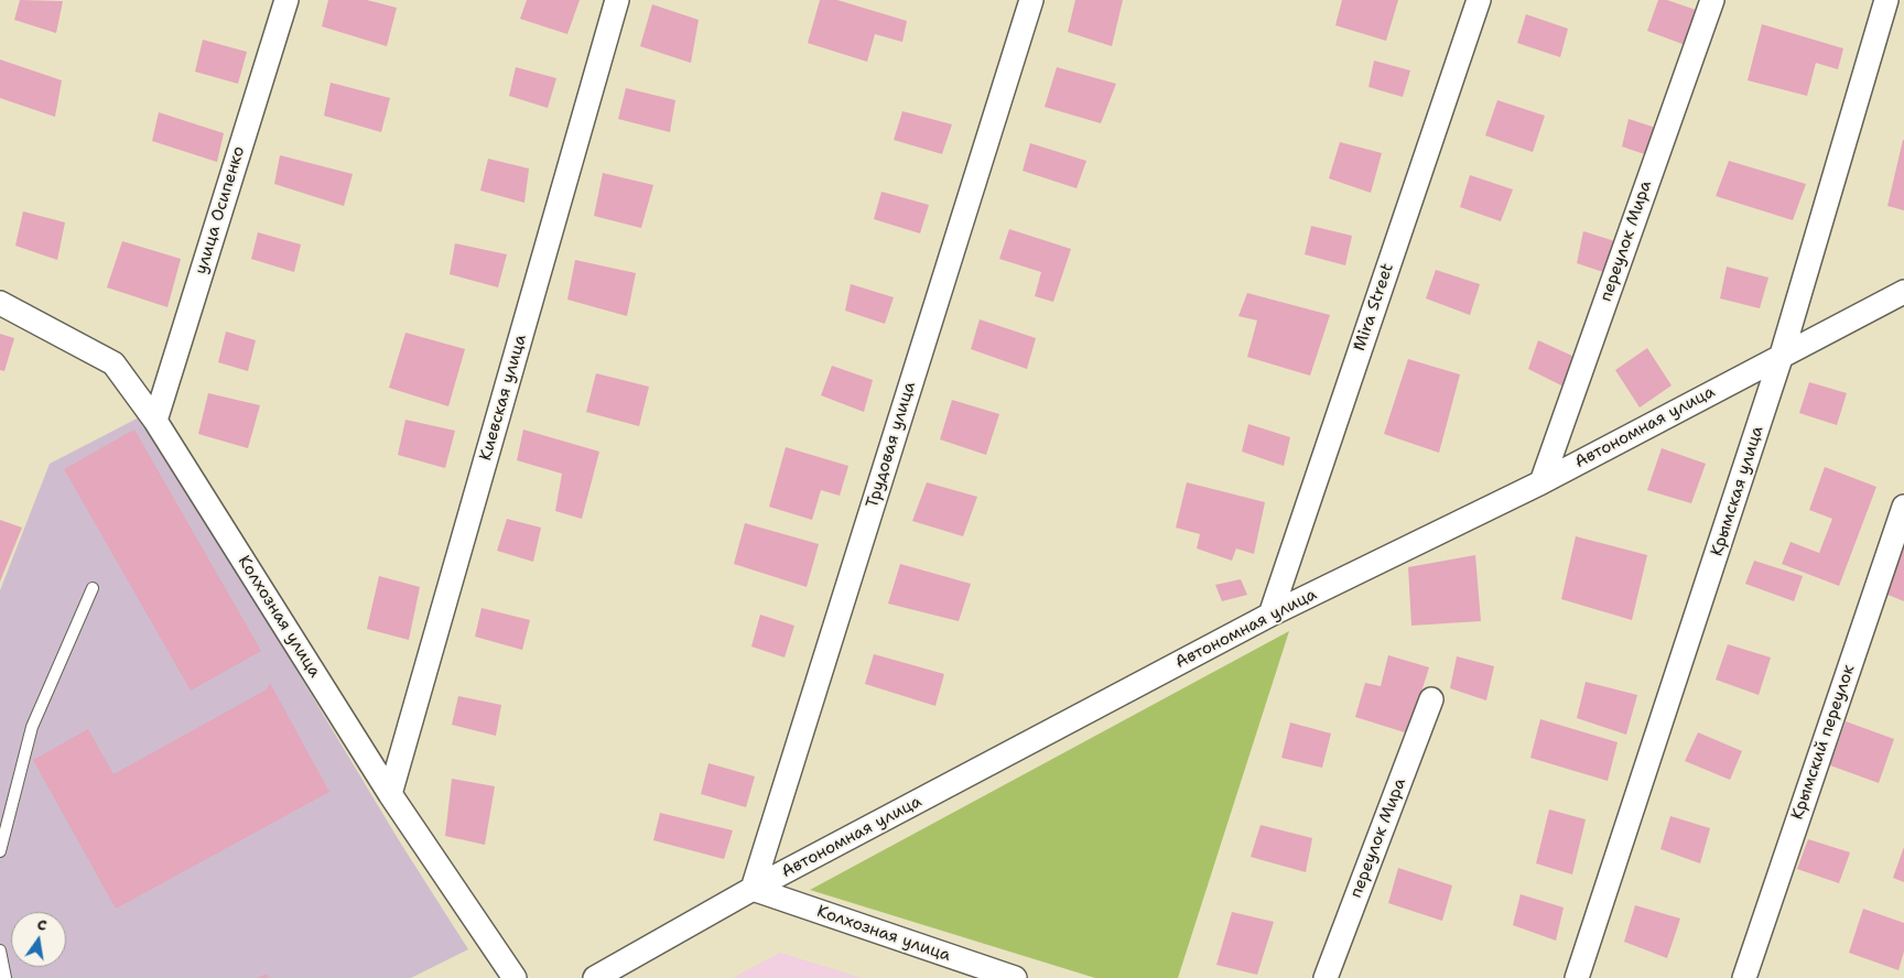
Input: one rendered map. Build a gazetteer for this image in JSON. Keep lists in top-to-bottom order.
{
  "streets": {
    "street": [
      "улица Осипенко",
      "переулок Мира",
      "Mira Street",
      "Киевская улица",
      "Автономная улица",
      "Трудовая улица",
      "Крымская улица",
      "Колхозная улица",
      "Крымский переулок"
    ]
  },
  "crossings": [
    ["улица Осипенко", "Колхозная улица"],
    ["переулок Мира", "Автономная улица"],
    ["Mira Street", "Автономная улица"],
    ["Киевская улица", "Колхозная улица"],
    ["Автономная улица", "Трудовая улица"],
    ["Автономная улица", "Крымская улица"],
    ["Автономная улица", "Колхозная улица"],
    ["Трудовая улица", "Колхозная улица"]
  ],
  "north": "top"
}
